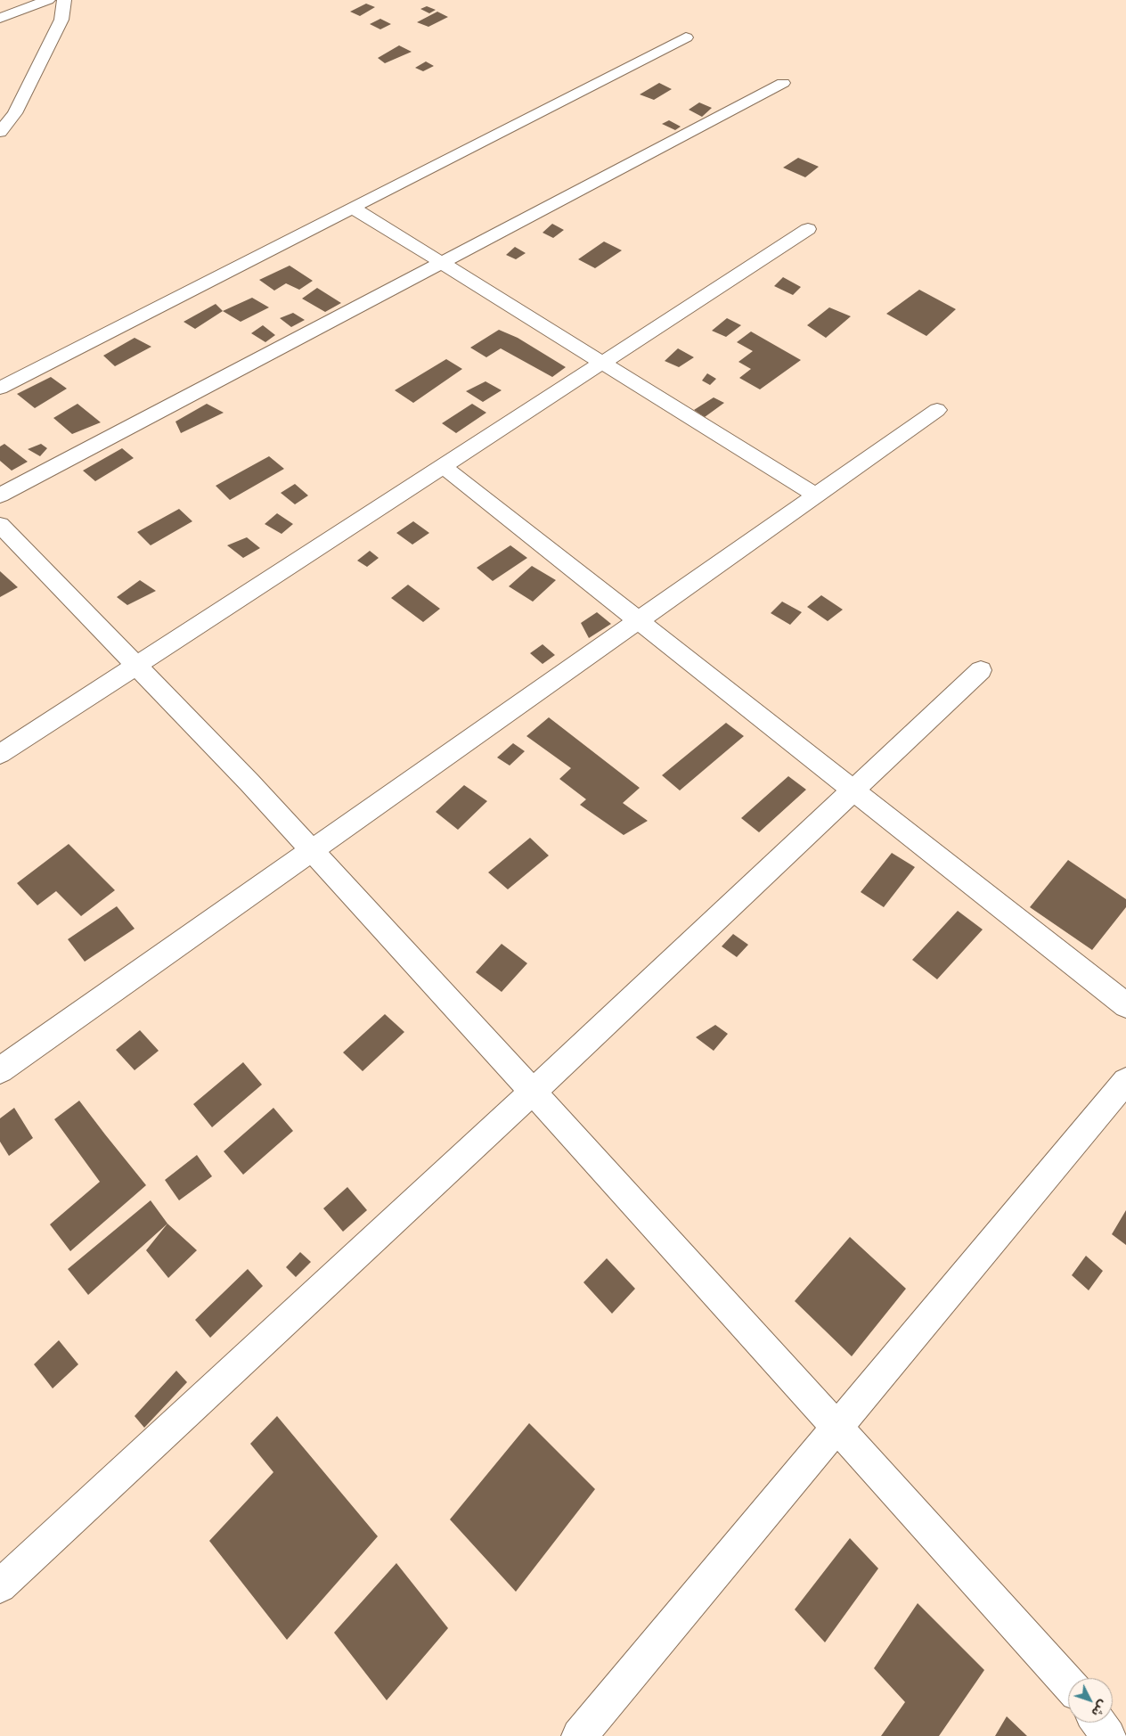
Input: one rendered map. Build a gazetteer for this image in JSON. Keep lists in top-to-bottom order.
{
  "north": "bottom right"
}
